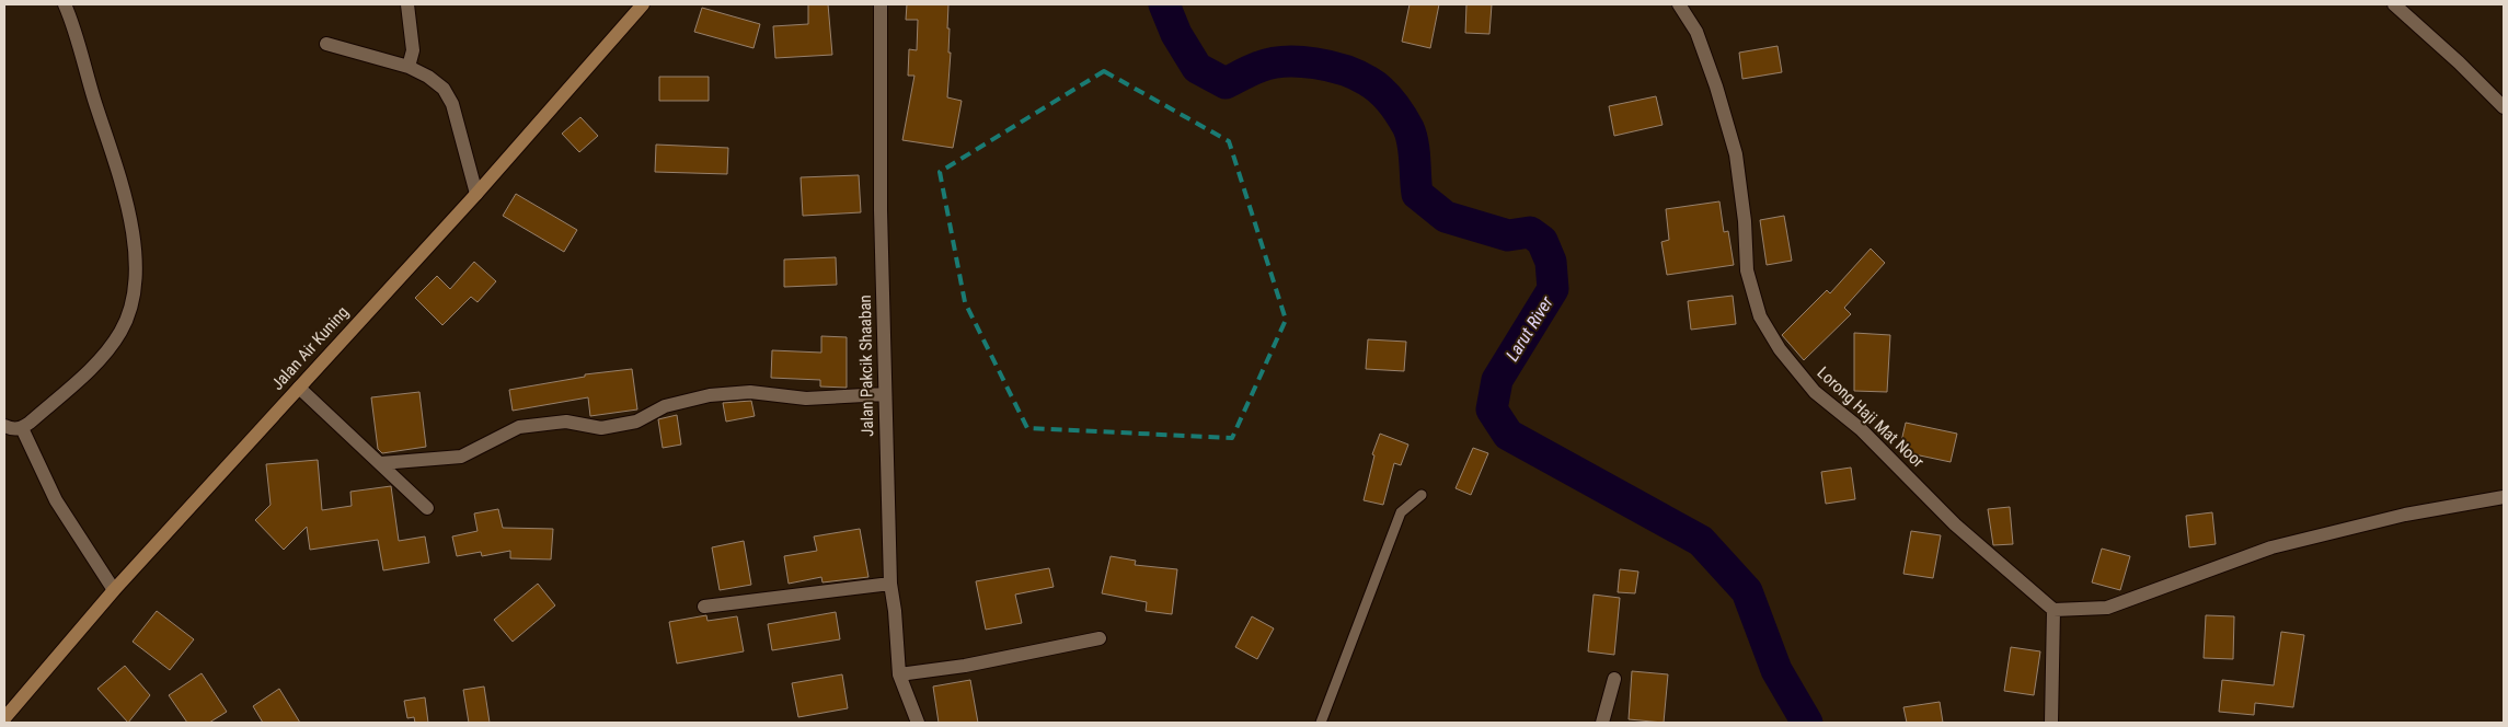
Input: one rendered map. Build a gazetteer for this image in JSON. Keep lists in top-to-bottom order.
{
  "streets": {
    "main road": ["Jalan Air Kuning"],
    "street": ["Jalan Pakcik Shaaban", "Lorong Haji Mat Noor"]
  },
  "water": ["Larut River"]
}
